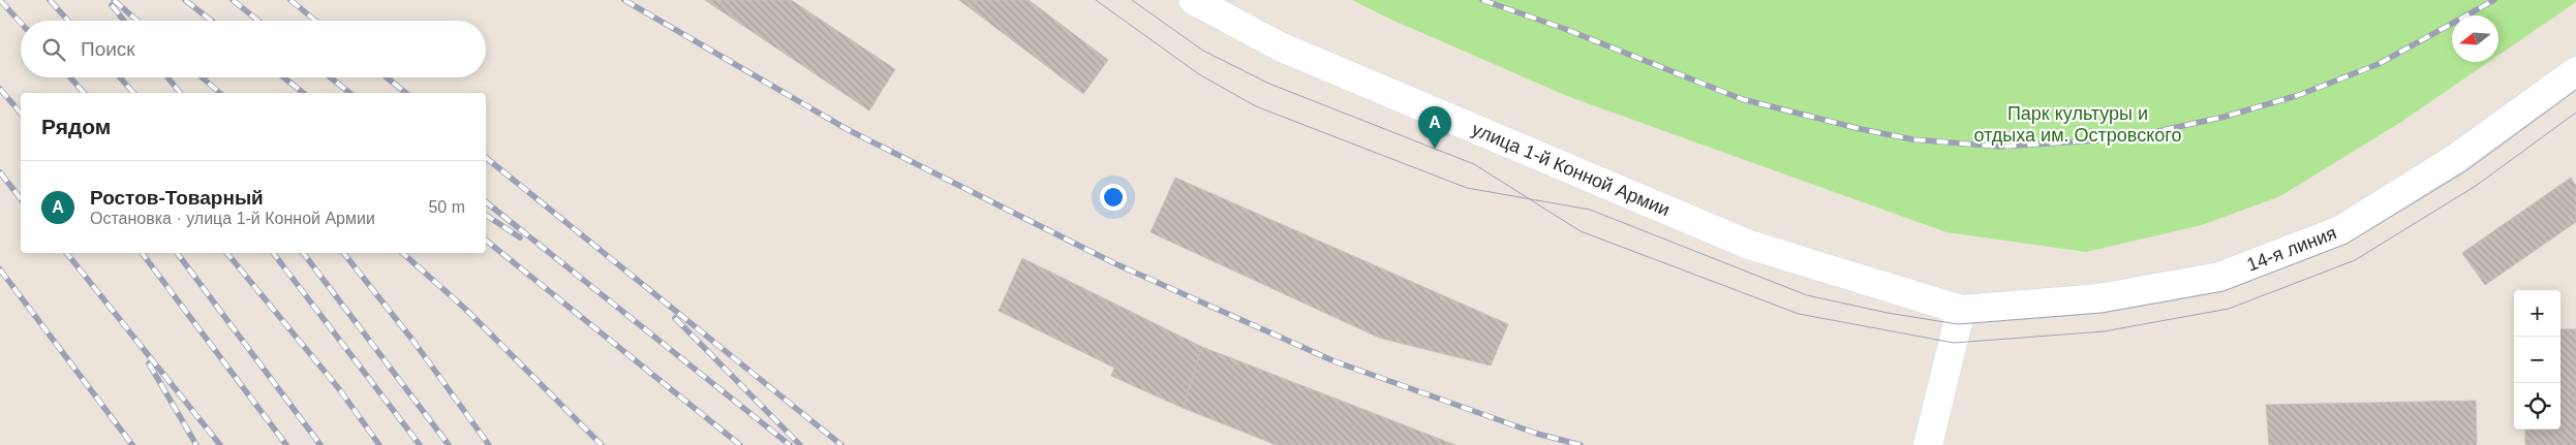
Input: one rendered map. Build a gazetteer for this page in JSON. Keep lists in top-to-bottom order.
{
  "streets": {
    "main road": ["улица 1-й Конной Армии", "14-я линия"]
  },
  "crossings": [
    ["улица 1-й Конной Армии", "14-я линия"]
  ],
  "parks": ["Парк культуры и отдыха им. Островского"],
  "north": "left",
  "page": {
    "search": "Поиск",
    "heading": "Рядом",
    "pins": "A",
    "list": [
      {
        "mark": "A",
        "name": "Ростов-Товарный",
        "note": "Остановка · улица 1-й Конной Армии",
        "value": "50 m"
      }
    ],
    "map_buttons": ["+", "−"]
  }
}
